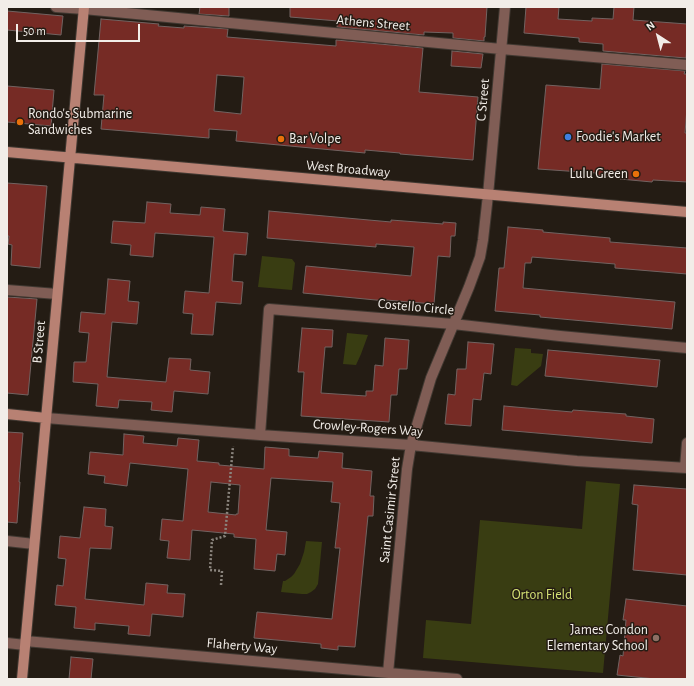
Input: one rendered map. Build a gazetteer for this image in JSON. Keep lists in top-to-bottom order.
{
  "streets": {
    "main road": ["West Broadway", "B Street"],
    "street": [
      "Athens Street",
      "C Street",
      "Costello Circle",
      "Crowley-Rogers Way",
      "Saint Casimir Street",
      "Flaherty Way"
    ]
  },
  "crossings": [
    ["Athens Street", "C Street"],
    ["Athens Street", "B Street"],
    ["C Street", "West Broadway"],
    ["C Street", "Saint Casimir Street"],
    ["West Broadway", "B Street"],
    ["West Broadway", "Saint Casimir Street"],
    ["Costello Circle", "Crowley-Rogers Way"],
    ["Costello Circle", "Saint Casimir Street"],
    ["B Street", "Crowley-Rogers Way"],
    ["B Street", "Flaherty Way"],
    ["Crowley-Rogers Way", "Saint Casimir Street"],
    ["Saint Casimir Street", "Flaherty Way"]
  ],
  "parks": ["Orton Field"],
  "places": [
    "Rondo's Submarine Sandwiches",
    "Foodie's Market",
    "Bar Volpe",
    "Lulu Green",
    "James Condon Elementary School"
  ],
  "scale_bar": "50 m",
  "north": "top left"
}
